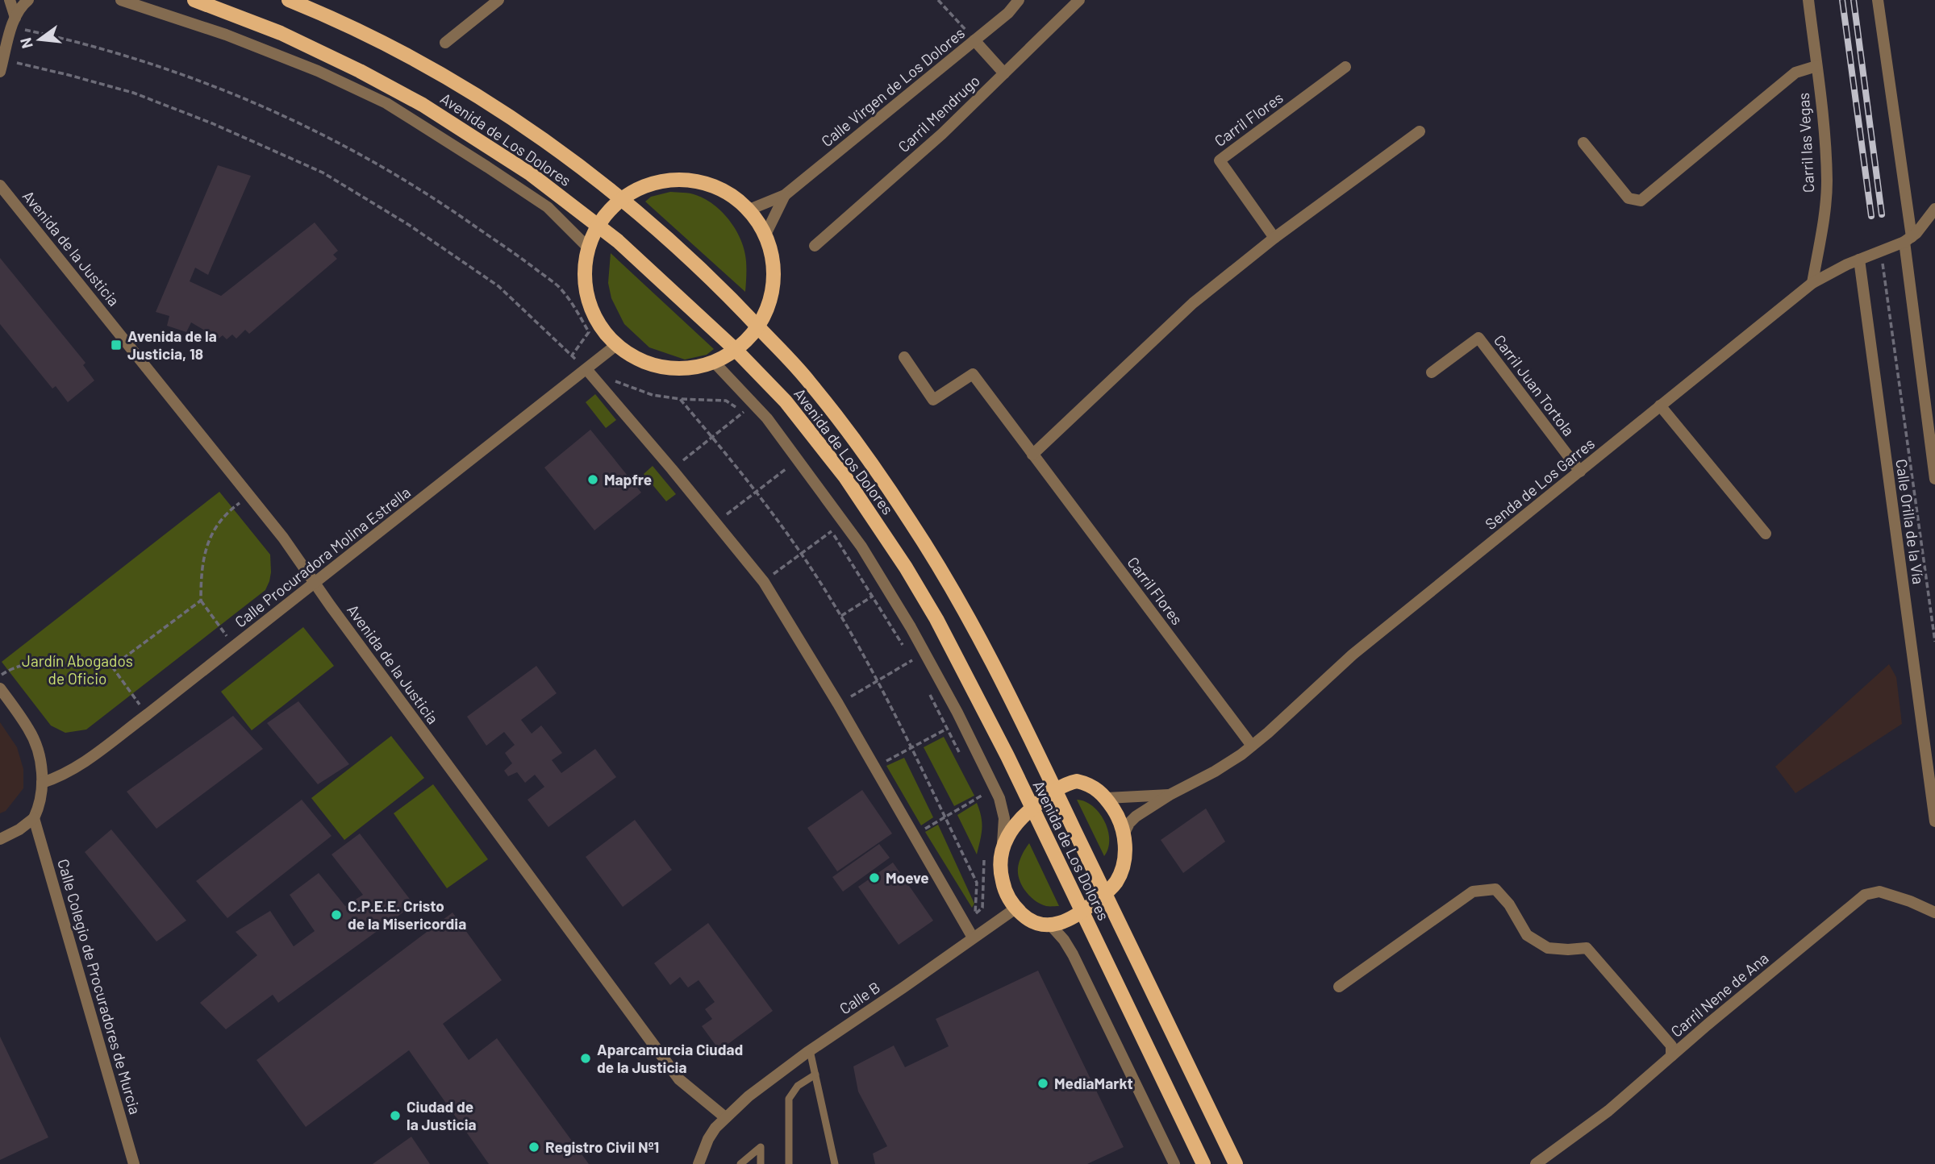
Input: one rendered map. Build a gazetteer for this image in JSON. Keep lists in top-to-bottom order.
{
  "streets": {
    "main road": ["Avenida de Los Dolores"],
    "street": [
      "Calle Virgen de Los Dolores",
      "Carril Mendrugo",
      "Carril Flores",
      "Carril las Vegas",
      "Avenida de la Justicia",
      "Carril Juan Tortola",
      "Senda de Los Garres",
      "Calle Orilla de la Vía",
      "Calle Procuradora Molina Estrella",
      "Calle Colegio de Procuradores de Murcia",
      "Carril Nene de Ana",
      "Calle B"
    ]
  },
  "crossings": [
    ["Carril Flores", "Senda de Los Garres"],
    ["Carril las Vegas", "Senda de Los Garres"],
    ["Avenida de la Justicia", "Calle Procuradora Molina Estrella"],
    ["Avenida de la Justicia", "Calle B"],
    ["Carril Juan Tortola", "Senda de Los Garres"],
    ["Senda de Los Garres", "Calle Orilla de la Vía"]
  ],
  "parks": ["Jardín Abogados de Oficio"],
  "places": {
    "transit": ["Avenida de la Justicia, 18"],
    "other": [
      "Mapfre",
      "Moeve",
      "C.P.E.E. Cristo de la Misericordia",
      "Aparcamurcia Ciudad de la Justicia",
      "MediaMarkt",
      "Ciudad de la Justicia",
      "Registro Civil Nº1"
    ]
  },
  "north": "left"
}
